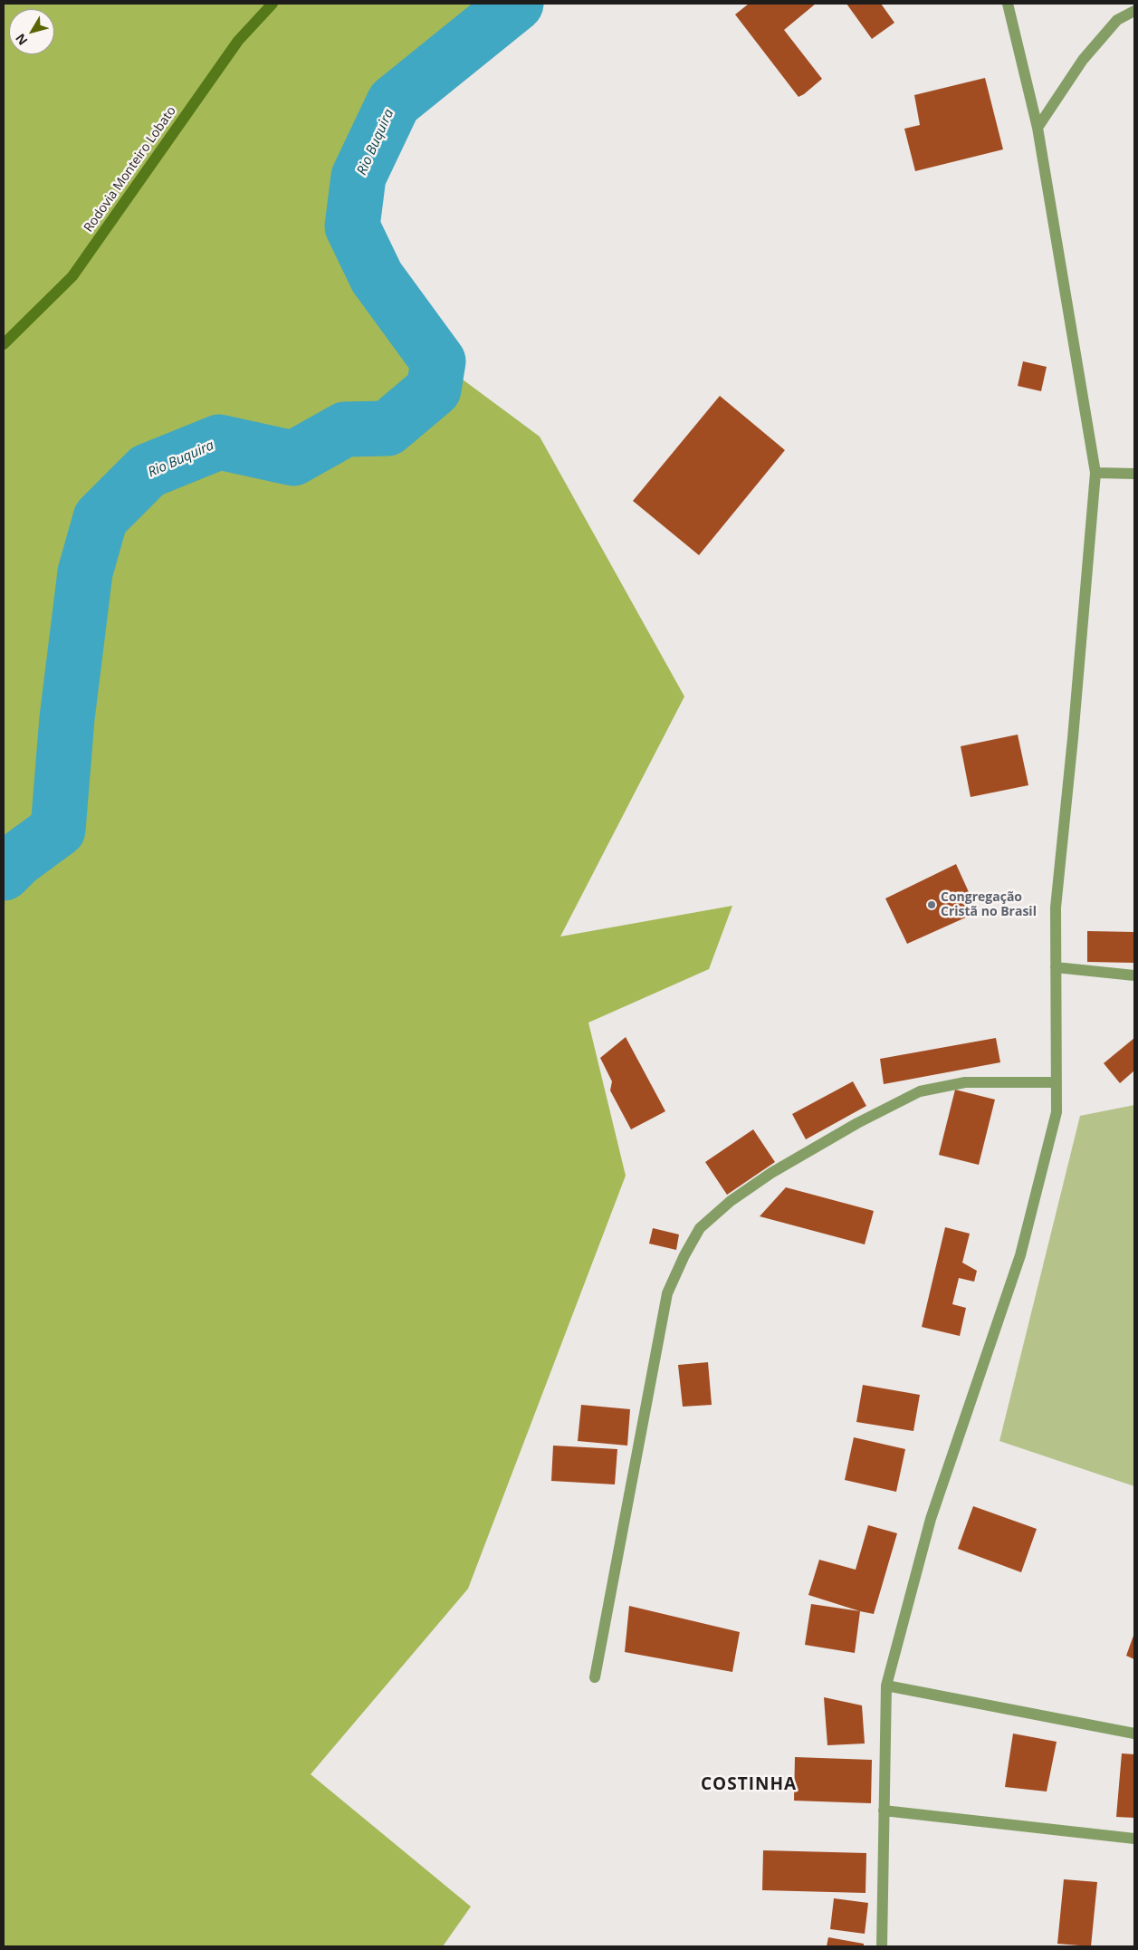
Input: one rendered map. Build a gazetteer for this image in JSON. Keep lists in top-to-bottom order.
{
  "streets": {
    "main road": ["Rodovia Monteiro Lobato"]
  },
  "districts": ["COSTINHA"],
  "water": ["Rio Buquira"],
  "places": ["Congregação Cristã no Brasil"],
  "north": "bottom left"
}
